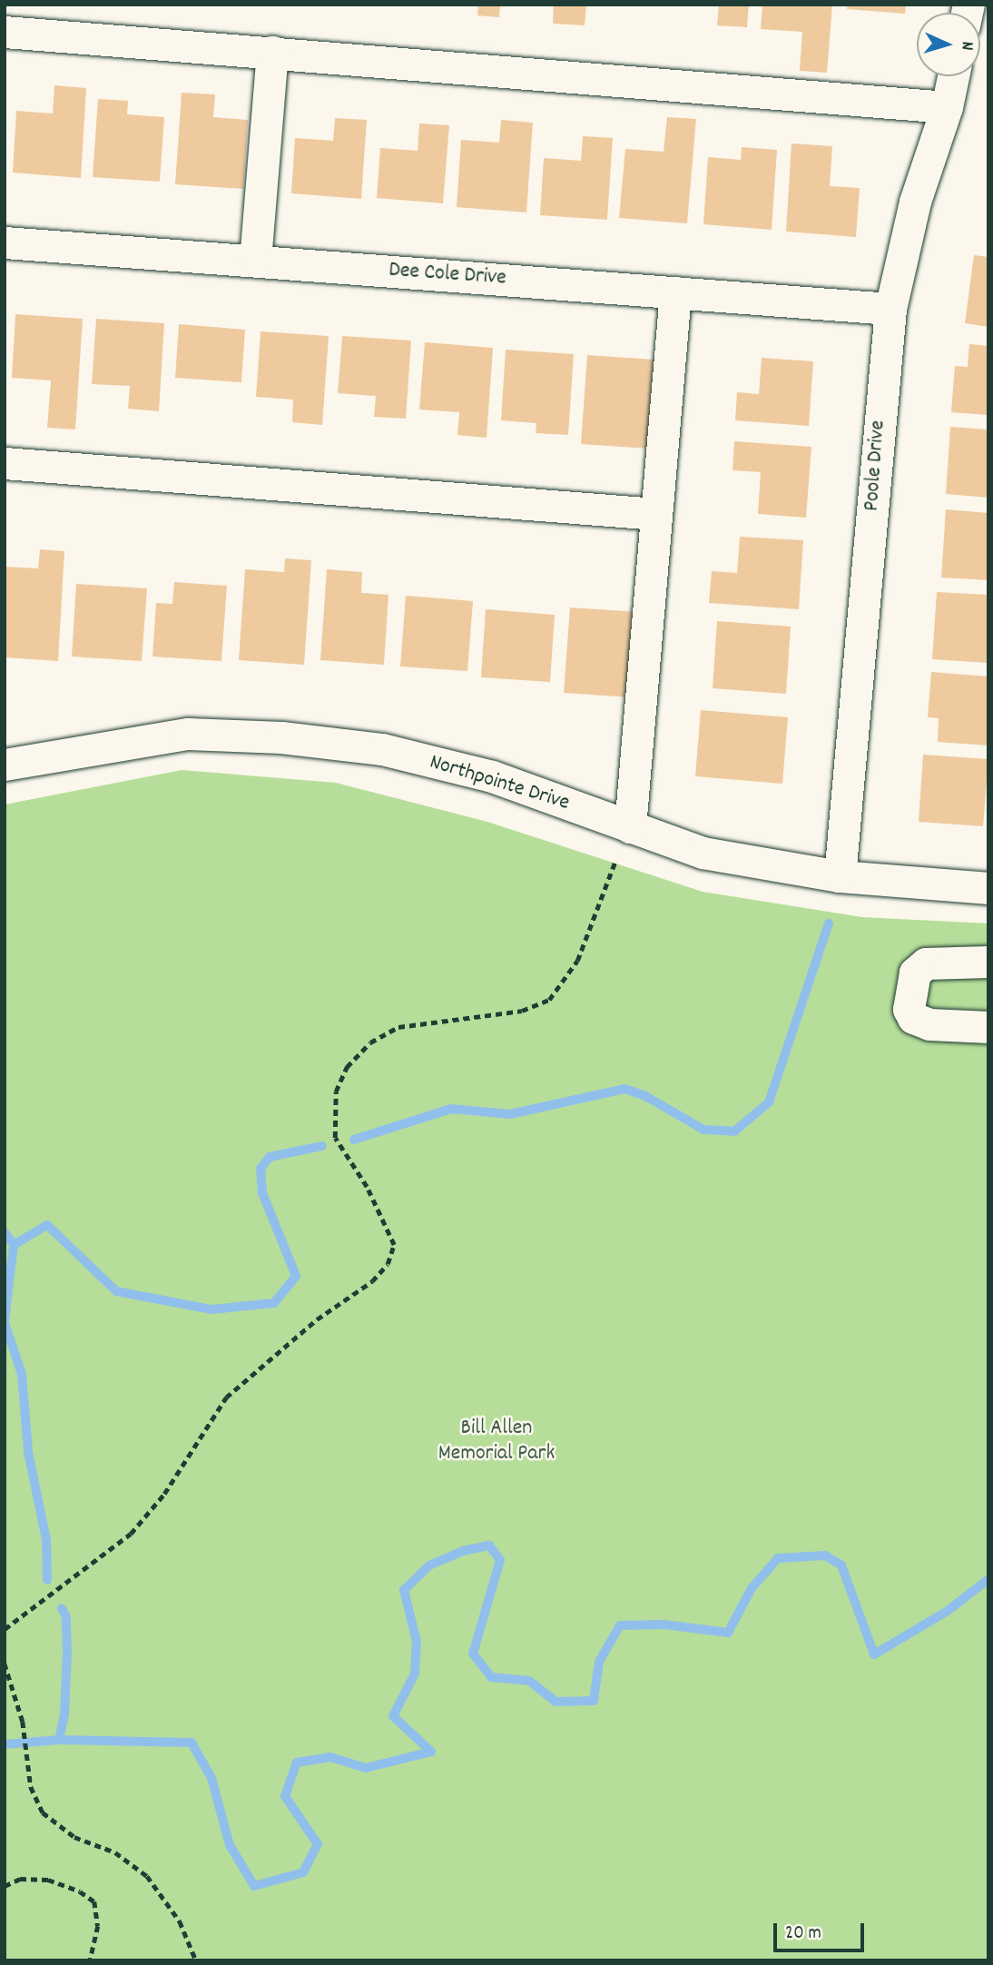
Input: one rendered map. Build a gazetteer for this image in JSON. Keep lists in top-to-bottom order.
{
  "streets": {
    "street": ["Dee Cole Drive", "Poole Drive", "Northpointe Drive"]
  },
  "crossings": [
    ["Dee Cole Drive", "Poole Drive"],
    ["Poole Drive", "Northpointe Drive"]
  ],
  "parks": ["Bill Allen Memorial Park"],
  "scale_bar": "20 m",
  "north": "right"
}
